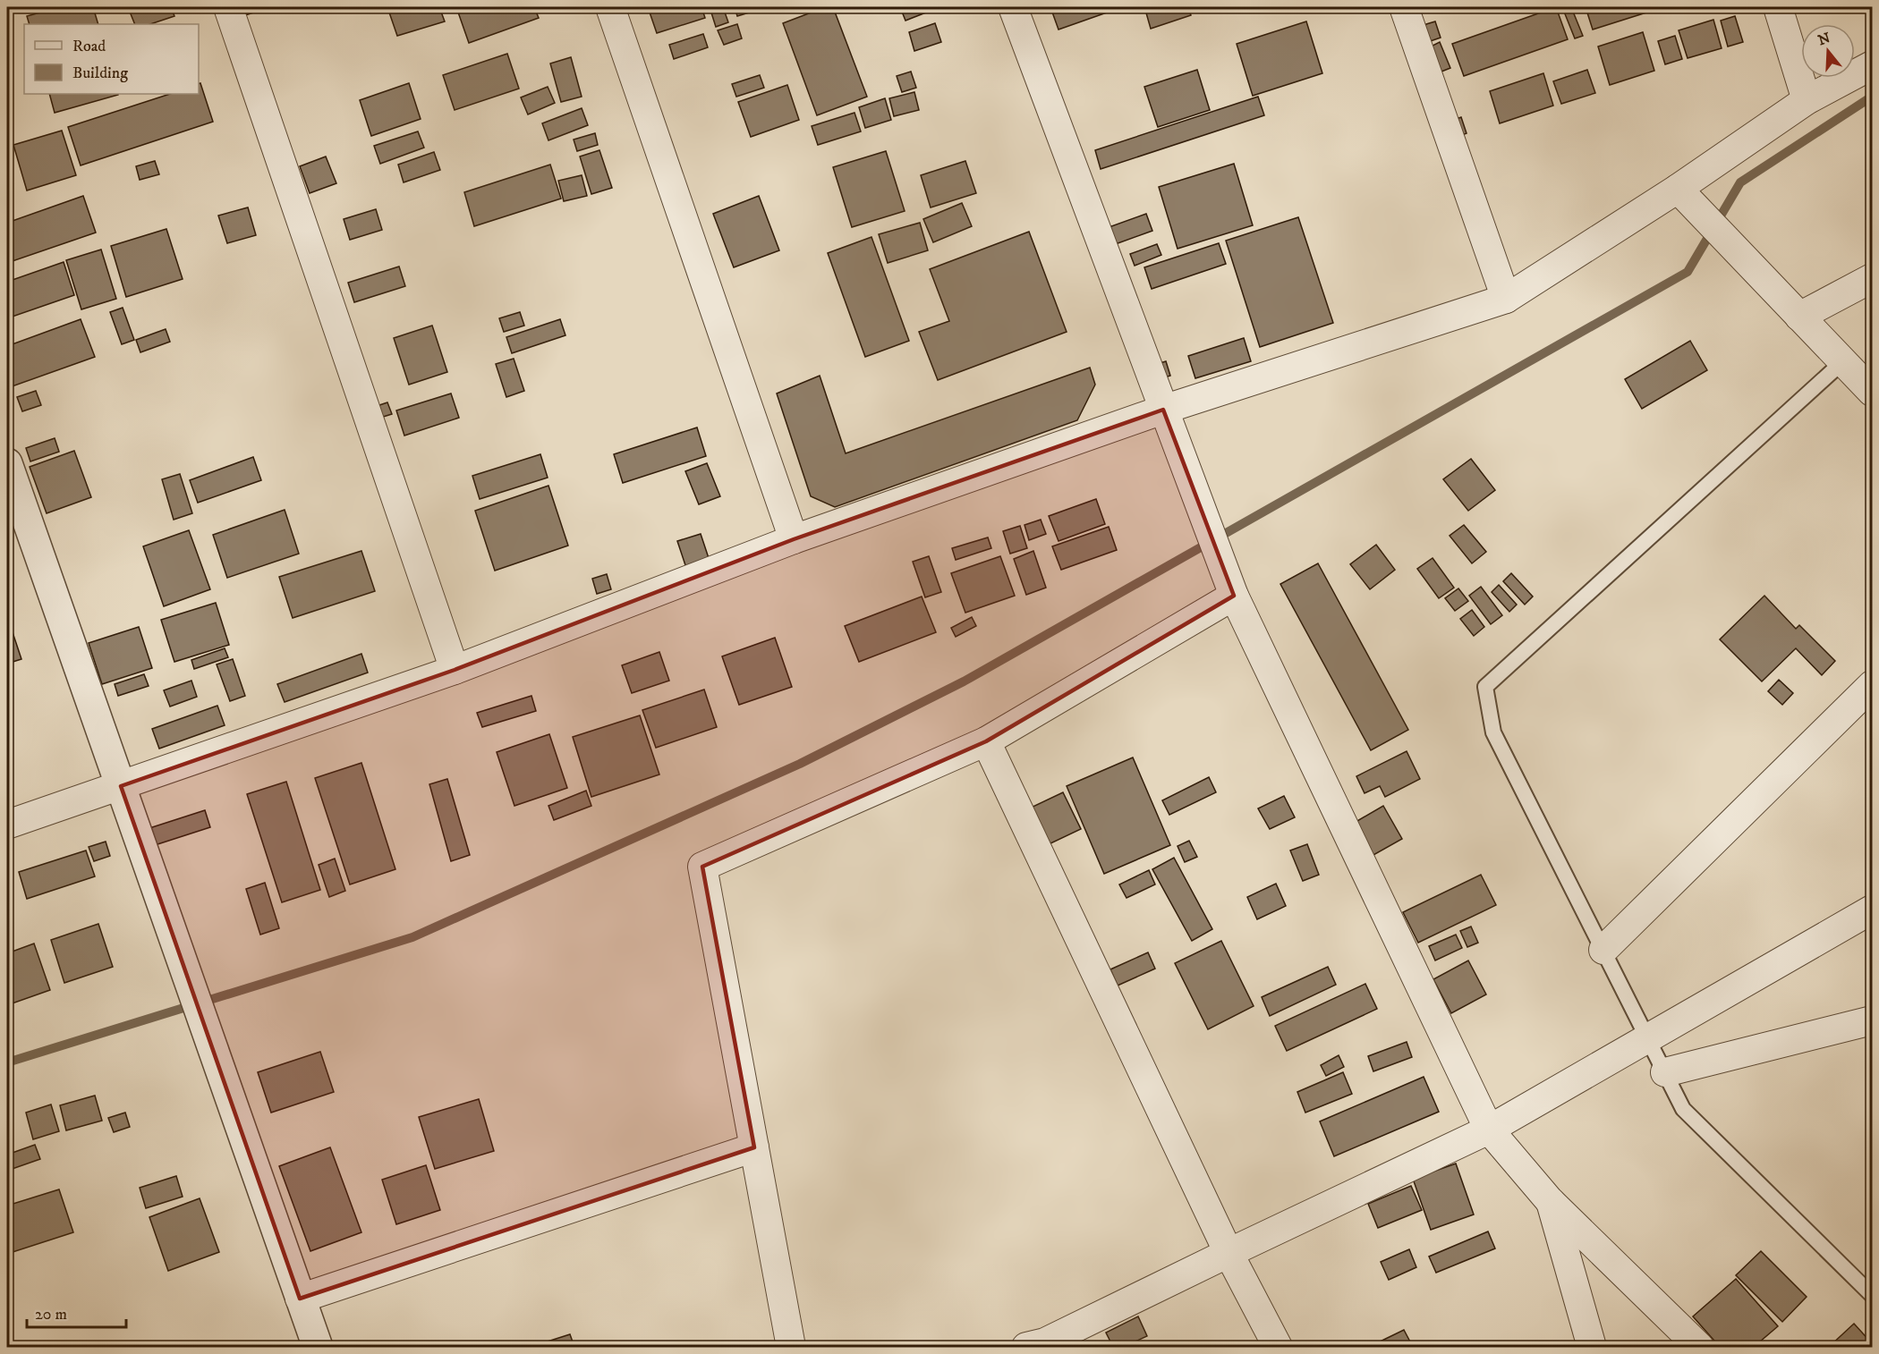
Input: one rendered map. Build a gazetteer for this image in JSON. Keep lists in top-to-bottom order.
{
  "legend": ["Road", "Building"],
  "scale_bar": "20 m",
  "north": "top"
}
